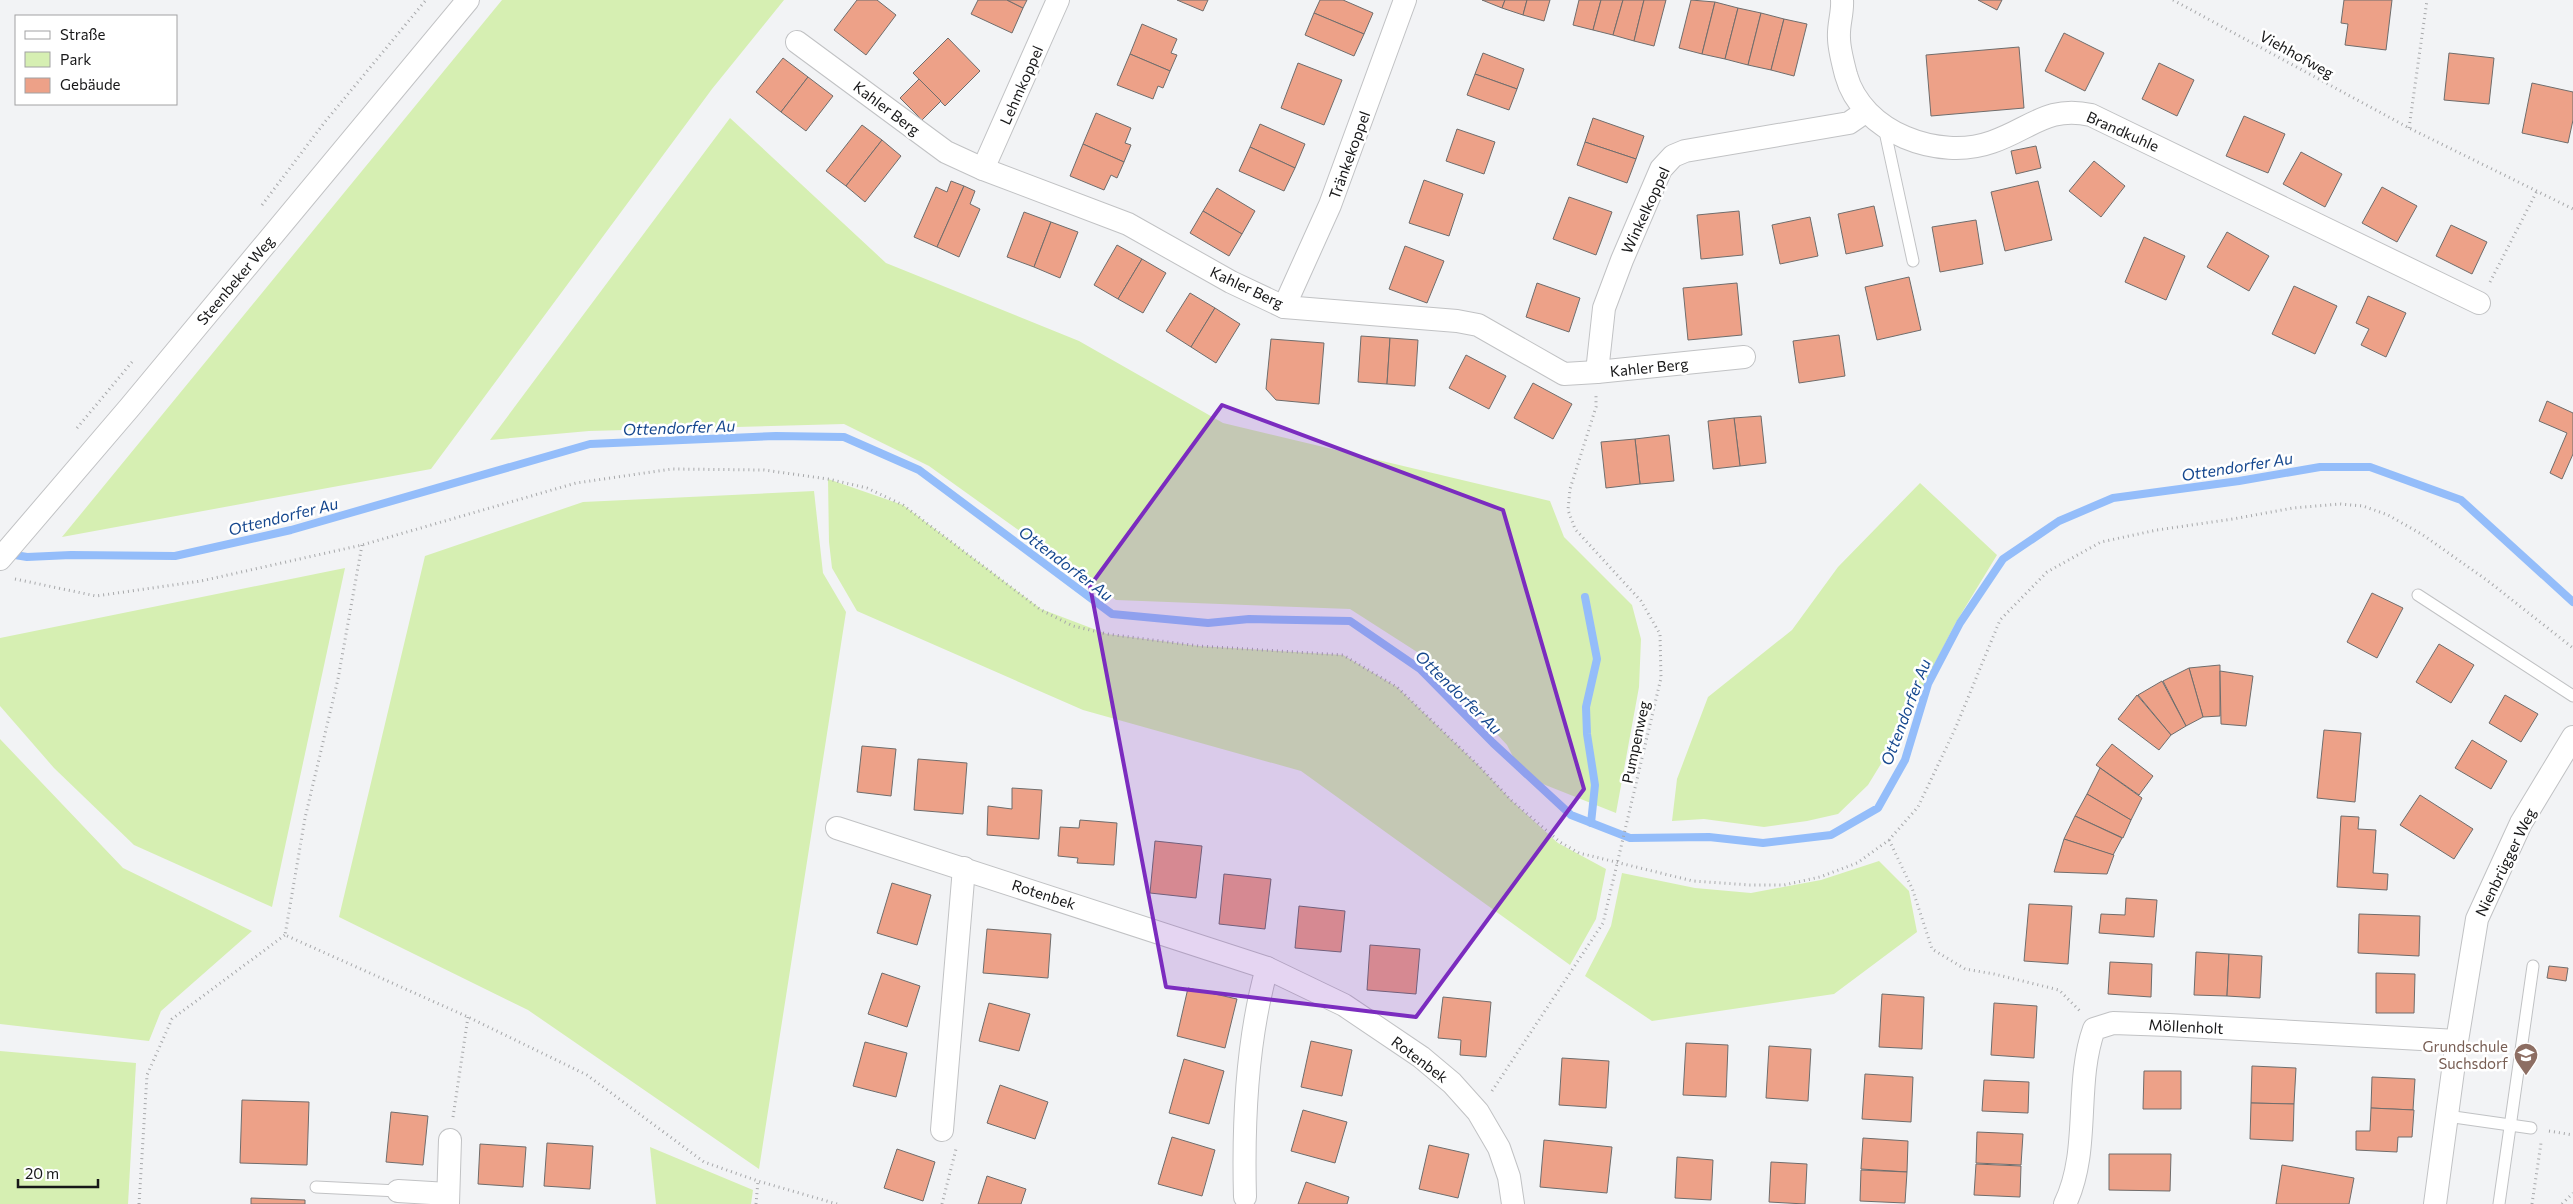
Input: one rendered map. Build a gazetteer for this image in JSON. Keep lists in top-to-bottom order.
{
  "streets": {
    "street": [
      "Lehmkoppel",
      "Kahler Berg",
      "Brandkuhle",
      "Tränkekoppel",
      "Winkelkoppel",
      "Steenbeker Weg",
      "Nienbrügger Weg",
      "Rotenbek",
      "Möllenholt"
    ],
    "path": ["Viehhofweg", "Pumpenweg"]
  },
  "crossings": [
    ["Lehmkoppel", "Kahler Berg"],
    ["Kahler Berg", "Tränkekoppel"],
    ["Kahler Berg", "Winkelkoppel"],
    ["Kahler Berg", "Pumpenweg"],
    ["Brandkuhle", "Winkelkoppel"],
    ["Winkelkoppel", "Pumpenweg"],
    ["Pumpenweg", "Rotenbek"],
    ["Nienbrügger Weg", "Möllenholt"]
  ],
  "water": ["Ottendorfer Au"],
  "places": {
    "school or university": ["Grundschule Suchsdorf"]
  },
  "legend": ["Straße", "Park", "Gebäude"],
  "scale_bar": "20 m"
}
